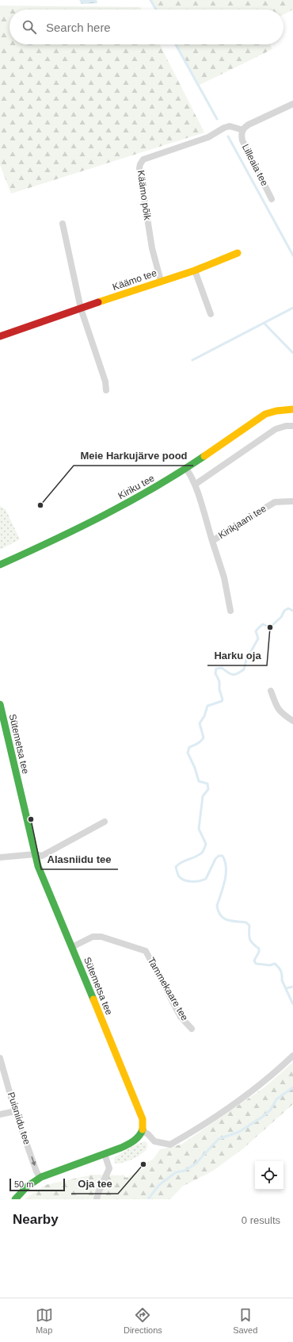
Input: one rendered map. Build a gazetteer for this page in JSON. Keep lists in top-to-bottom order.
{
  "streets": {
    "street": [
      "Lilleaia tee",
      "Käämo põik",
      "Käämo tee",
      "Kiriku tee",
      "Kirikjaani tee",
      "Sütemetsa tee",
      "Tammekaare tee",
      "Puisniidu tee"
    ]
  },
  "crossings": [
    ["Lilleaia tee", "Käämo põik"],
    ["Käämo põik", "Käämo tee"],
    ["Kiriku tee", "Kirikjaani tee"],
    ["Sütemetsa tee", "Tammekaare tee"]
  ],
  "one_way": ["Puisniidu tee"],
  "places": [
    "Meie Harkujärve pood",
    "Harku oja",
    "Alasniidu tee",
    "Oja tee"
  ],
  "scale_bar": "50 m",
  "page": {
    "search": "Search here",
    "scale": "50 m",
    "heading": ["Nearby", "0 results"],
    "nav": ["Map", "Directions", "Saved"]
  }
}
